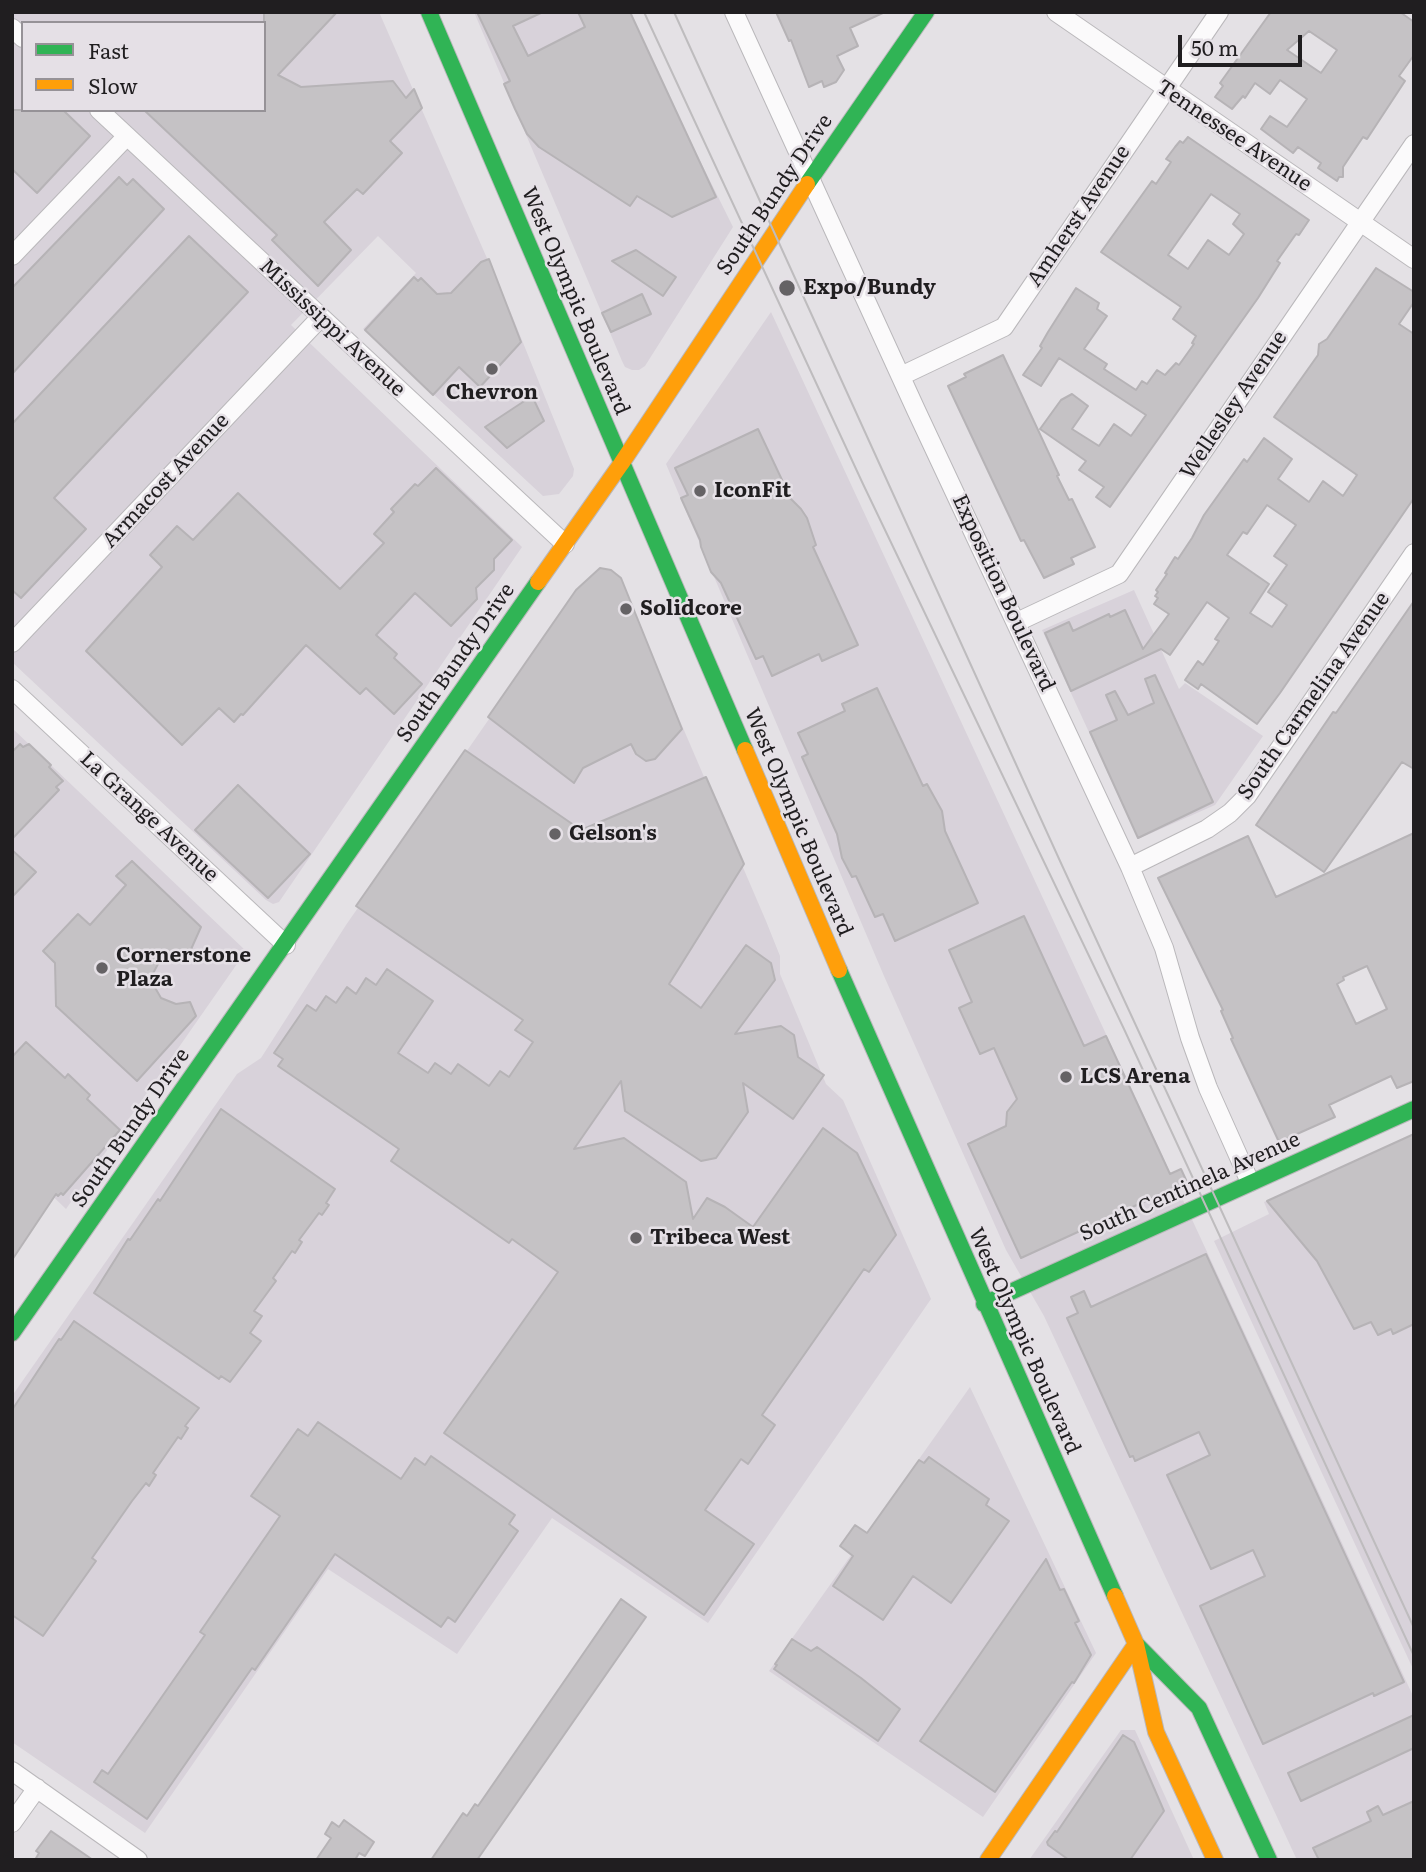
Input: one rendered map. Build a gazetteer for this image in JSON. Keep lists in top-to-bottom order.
{
  "streets": {
    "main road": ["South Bundy Drive", "West Olympic Boulevard", "South Centinela Avenue"],
    "street": [
      "Tennessee Avenue",
      "Amherst Avenue",
      "Mississippi Avenue",
      "Wellesley Avenue",
      "Armacost Avenue",
      "Exposition Boulevard",
      "South Carmelina Avenue",
      "La Grange Avenue"
    ]
  },
  "crossings": [
    ["Tennessee Avenue", "Amherst Avenue"],
    ["Tennessee Avenue", "Wellesley Avenue"],
    ["South Bundy Drive", "West Olympic Boulevard"],
    ["South Bundy Drive", "Mississippi Avenue"],
    ["South Bundy Drive", "Exposition Boulevard"],
    ["South Bundy Drive", "La Grange Avenue"],
    ["Amherst Avenue", "Exposition Boulevard"],
    ["West Olympic Boulevard", "South Centinela Avenue"],
    ["Mississippi Avenue", "Armacost Avenue"],
    ["Wellesley Avenue", "Exposition Boulevard"],
    ["Exposition Boulevard", "South Carmelina Avenue"],
    ["Exposition Boulevard", "South Centinela Avenue"]
  ],
  "places": [
    "Expo/Bundy",
    "Chevron",
    "IconFit",
    "Solidcore",
    "Gelson's",
    "Cornerstone Plaza",
    "LCS Arena",
    "Tribeca West"
  ],
  "legend": ["Fast", "Slow"],
  "scale_bar": "50 m"
}
